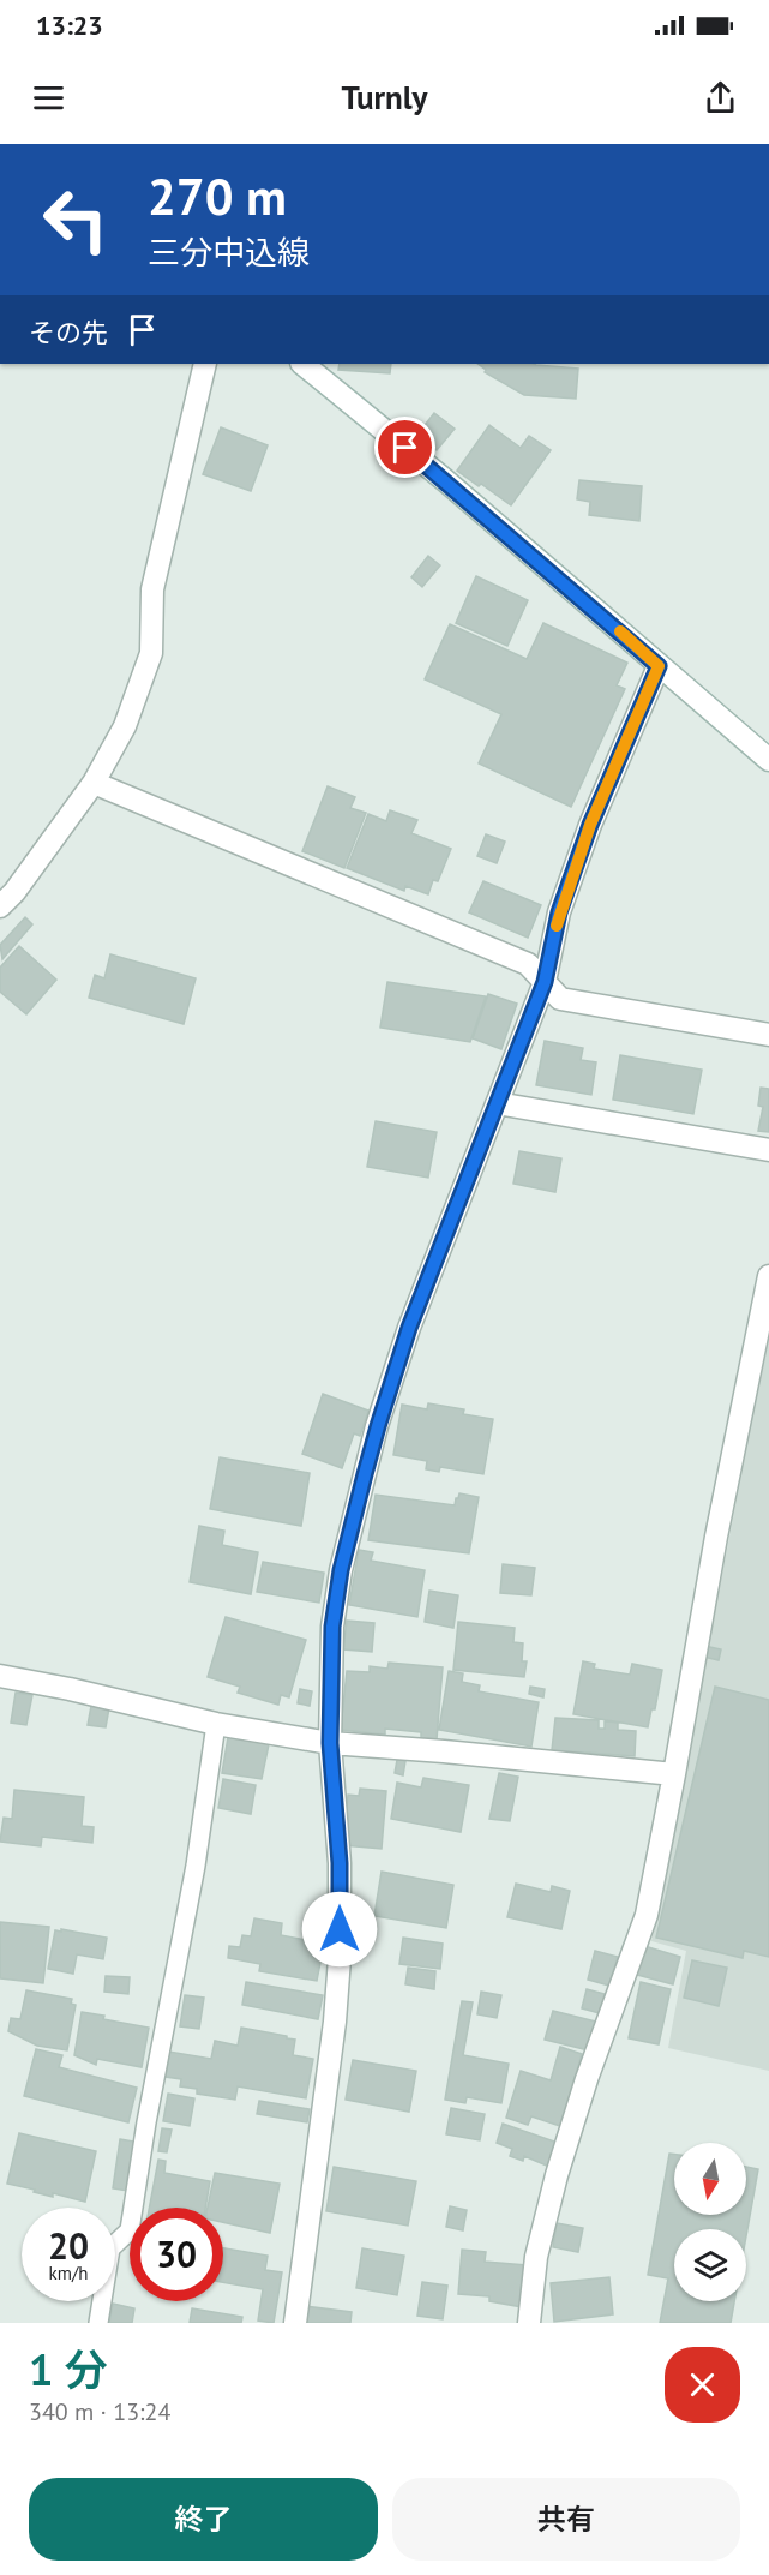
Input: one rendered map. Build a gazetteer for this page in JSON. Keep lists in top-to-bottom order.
{
  "north": "bottom",
  "page": {
    "status": "13:23",
    "header": "Turnly",
    "turn": ["270 m", "三分中込線"],
    "then": "その先",
    "speed": "20 km/h",
    "limit": "30",
    "heading": ["1 分", "340 m · 13:24"],
    "buttons": ["終了", "共有"]
  }
}
